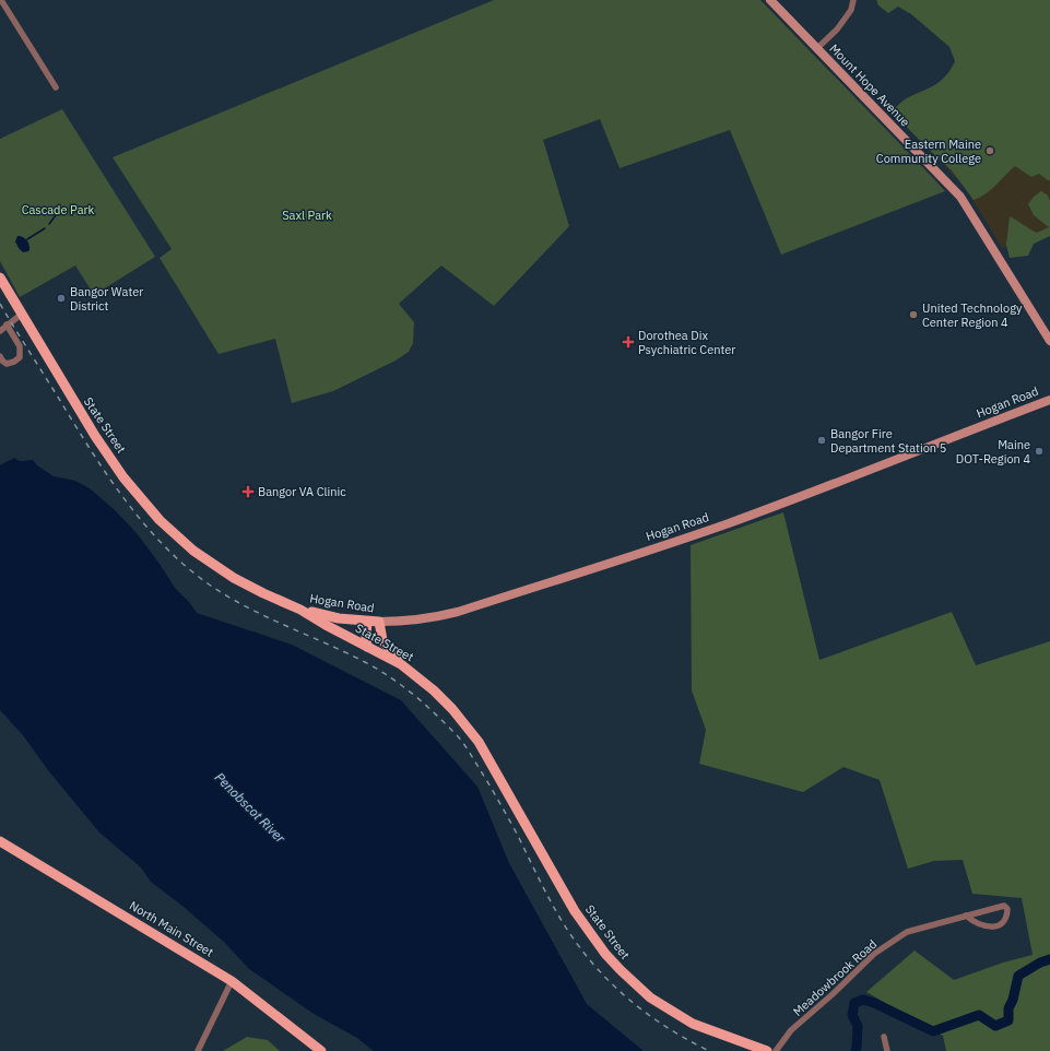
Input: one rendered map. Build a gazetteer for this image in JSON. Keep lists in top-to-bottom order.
{
  "streets": {
    "main road": [
      "Mount Hope Avenue",
      "Hogan Road",
      "State Street",
      "North Main Street"
    ],
    "street": ["Meadowbrook Road"]
  },
  "crossings": [
    ["Hogan Road", "State Street"]
  ],
  "water": ["Penobscot River"],
  "parks": ["Cascade Park", "Saxl Park"],
  "places": {
    "other": [
      "Eastern Maine Community College",
      "Bangor Water District",
      "United Technology Center Region 4",
      "Bangor Fire Department Station 5",
      "Maine DOT-Region 4"
    ],
    "health": ["Dorothea Dix Psychiatric Center", "Bangor VA Clinic"]
  }
}
